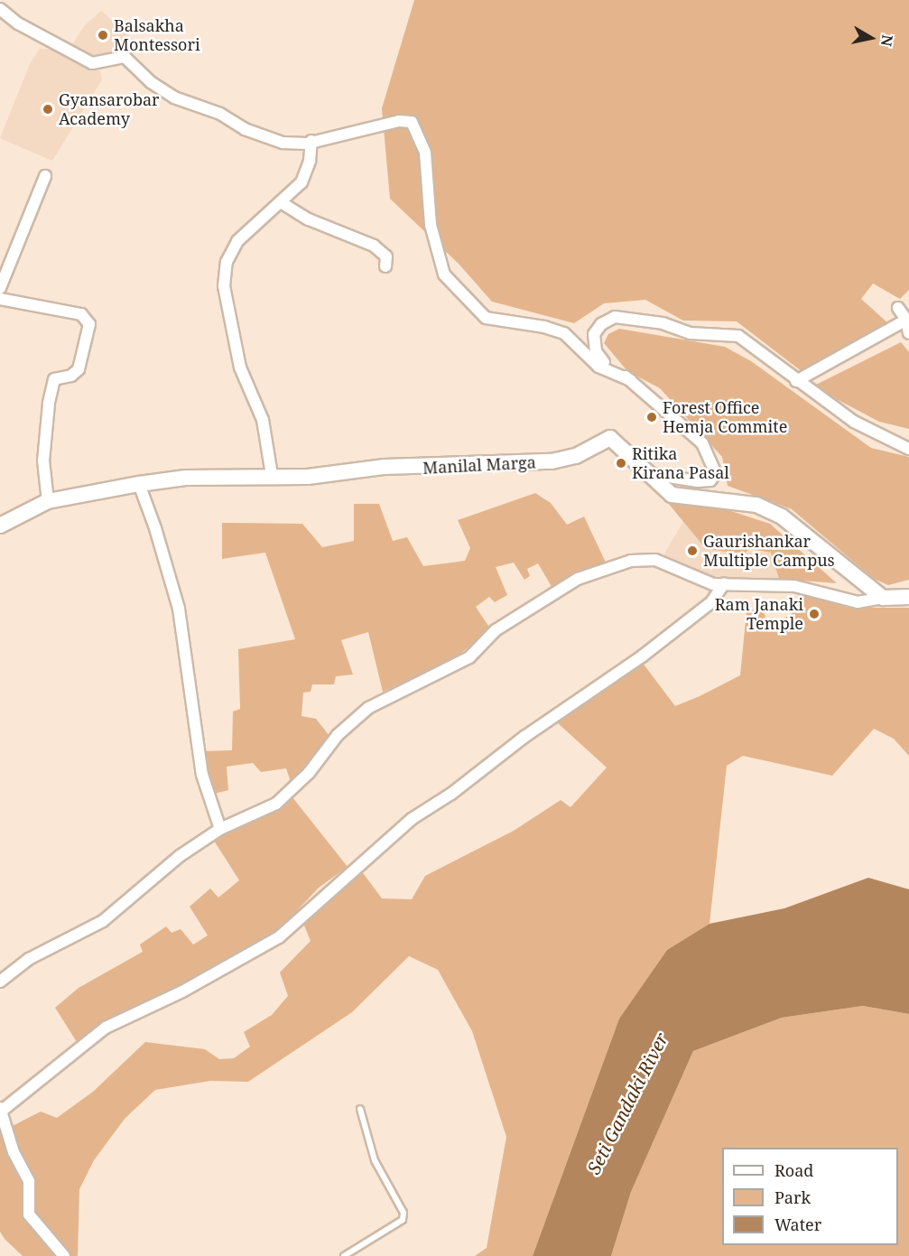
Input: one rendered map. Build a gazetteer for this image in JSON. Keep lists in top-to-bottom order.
{
  "streets": {
    "street": ["Manilal Marga"]
  },
  "water": ["Seti Gandaki River"],
  "places": [
    "Balsakha Montessori",
    "Gyansarobar Academy",
    "Forest Office Hemja Commite",
    "Ritika Kirana Pasal",
    "Gaurishankar Multiple Campus",
    "Ram Janaki Temple"
  ],
  "legend": ["Road", "Park", "Water"],
  "north": "right"
}
